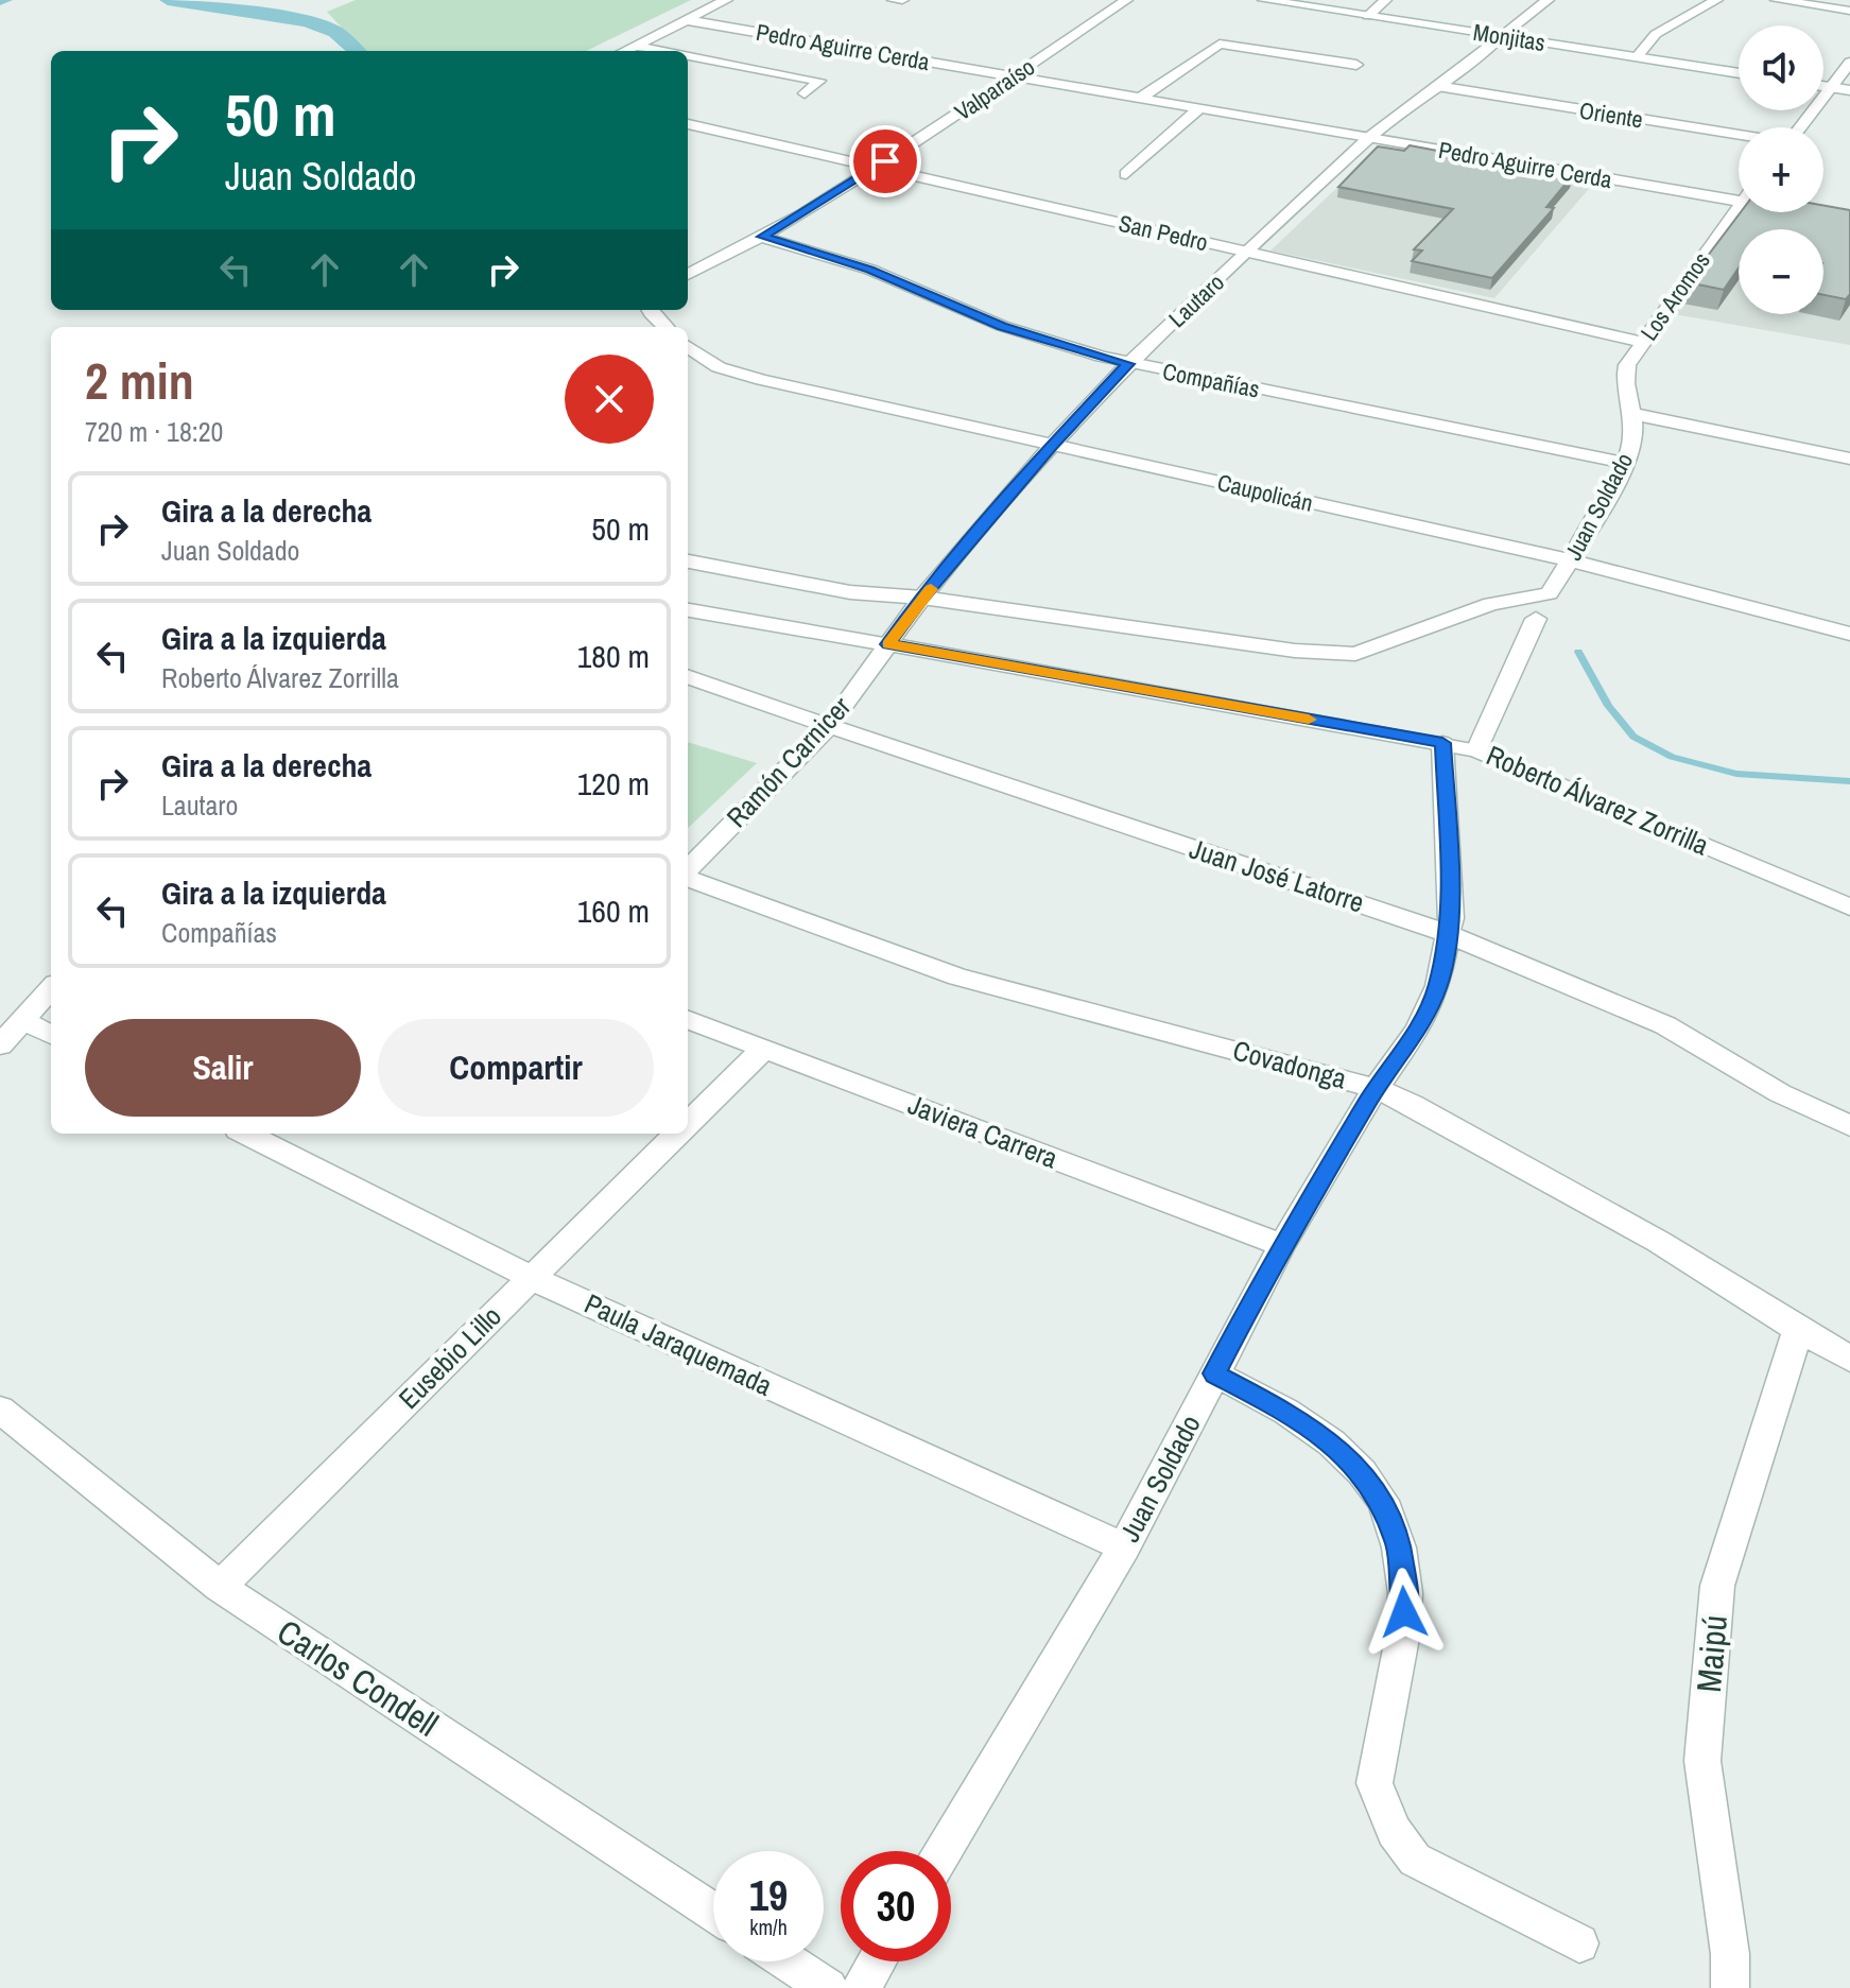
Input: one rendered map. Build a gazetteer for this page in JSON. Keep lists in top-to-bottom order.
{
  "streets": {
    "street": [
      "Monjitas",
      "Pedro Aguirre Cerda",
      "Valparaíso",
      "Oriente",
      "San Pedro",
      "Los Aromos",
      "Lautaro",
      "Compañías",
      "Caupolicán",
      "Juan Soldado",
      "Ramón Carnicer",
      "Roberto Álvarez Zorrilla",
      "Juan José Latorre",
      "Covadonga",
      "Javiera Carrera",
      "Paula Jaraquemada",
      "Eusebio Lillo",
      "Maipú",
      "Carlos Condell"
    ]
  },
  "crossings": [
    ["Monjitas", "Lautaro"],
    ["Pedro Aguirre Cerda", "Valparaíso"],
    ["Pedro Aguirre Cerda", "Lautaro"],
    ["Valparaíso", "San Pedro"],
    ["Valparaíso", "Compañías"],
    ["Oriente", "Lautaro"],
    ["San Pedro", "Los Aromos"],
    ["San Pedro", "Lautaro"],
    ["Los Aromos", "Juan Soldado"],
    ["Lautaro", "Compañías"],
    ["Lautaro", "Caupolicán"],
    ["Lautaro", "Juan Soldado"],
    ["Lautaro", "Ramón Carnicer"],
    ["Lautaro", "Roberto Álvarez Zorrilla"],
    ["Compañías", "Juan Soldado"],
    ["Caupolicán", "Juan Soldado"],
    ["Juan Soldado", "Roberto Álvarez Zorrilla"],
    ["Juan Soldado", "Juan José Latorre"],
    ["Juan Soldado", "Covadonga"],
    ["Juan Soldado", "Javiera Carrera"],
    ["Juan Soldado", "Paula Jaraquemada"],
    ["Ramón Carnicer", "Roberto Álvarez Zorrilla"],
    ["Ramón Carnicer", "Juan José Latorre"],
    ["Covadonga", "Maipú"],
    ["Javiera Carrera", "Eusebio Lillo"],
    ["Paula Jaraquemada", "Eusebio Lillo"],
    ["Eusebio Lillo", "Carlos Condell"]
  ],
  "page": {
    "map_buttons": ["+", "−"],
    "turn": ["50 m", "Juan Soldado"],
    "heading": ["2 min", "720 m · 18:20"],
    "list": [
      {
        "name": "Gira a la derecha",
        "note": "Juan Soldado",
        "value": "50 m"
      },
      {
        "name": "Gira a la izquierda",
        "note": "Roberto Álvarez Zorrilla",
        "value": "180 m"
      },
      {
        "name": "Gira a la derecha",
        "note": "Lautaro",
        "value": "120 m"
      },
      {
        "name": "Gira a la izquierda",
        "note": "Compañías",
        "value": "160 m"
      }
    ],
    "buttons": ["Salir", "Compartir"],
    "speed": "19 km/h",
    "limit": "30"
  }
}
